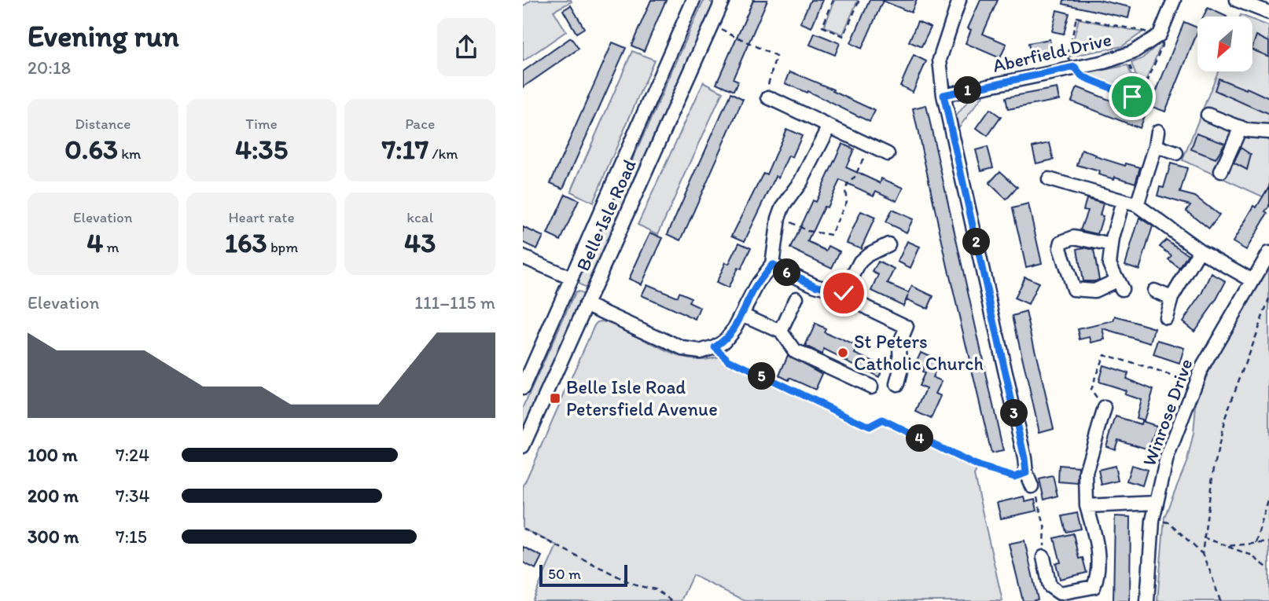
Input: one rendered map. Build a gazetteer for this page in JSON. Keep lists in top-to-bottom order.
{
  "streets": {
    "street": ["Aberfield Drive", "Belle Isle Road", "Winrose Drive"]
  },
  "places": {
    "other": ["St Peters Catholic Church"],
    "transit": ["Belle Isle Road Petersfield Avenue"]
  },
  "scale_bar": "50 m",
  "north": "bottom left",
  "page": {
    "heading": ["Evening run", "20:18"],
    "pins": [
      "1",
      "2",
      "6",
      "5",
      "3",
      "4"
    ],
    "stats": [
      ["Distance", "0.63 km"],
      ["Time", "4:35"],
      ["Pace", "7:17 /km"],
      ["Elevation", "4 m"],
      ["Heart rate", "163 bpm"],
      ["kcal", "43"]
    ],
    "chart": ["Elevation", "111–115 m"],
    "list": [
      {
        "name": "100 m",
        "note": "7:24"
      },
      {
        "name": "200 m",
        "note": "7:34"
      },
      {
        "name": "300 m",
        "note": "7:15"
      }
    ],
    "scale": "50 m"
  }
}
